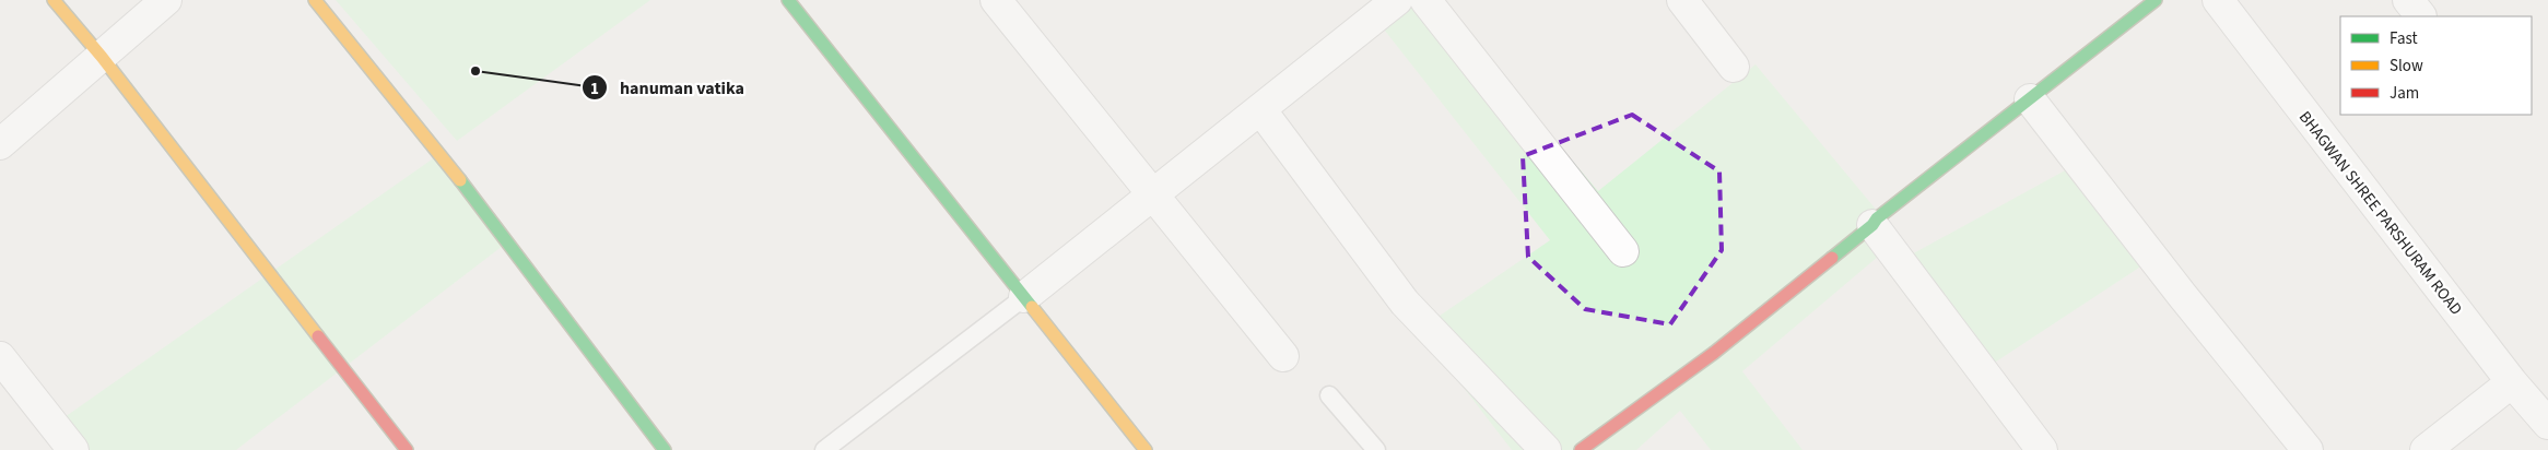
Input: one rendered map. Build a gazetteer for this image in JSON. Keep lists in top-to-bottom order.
{
  "streets": {
    "street": ["BHAGWAN SHREE PARSHURAM ROAD"]
  },
  "places": ["hanuman vatika"],
  "legend": ["Fast", "Slow", "Jam"]
}
